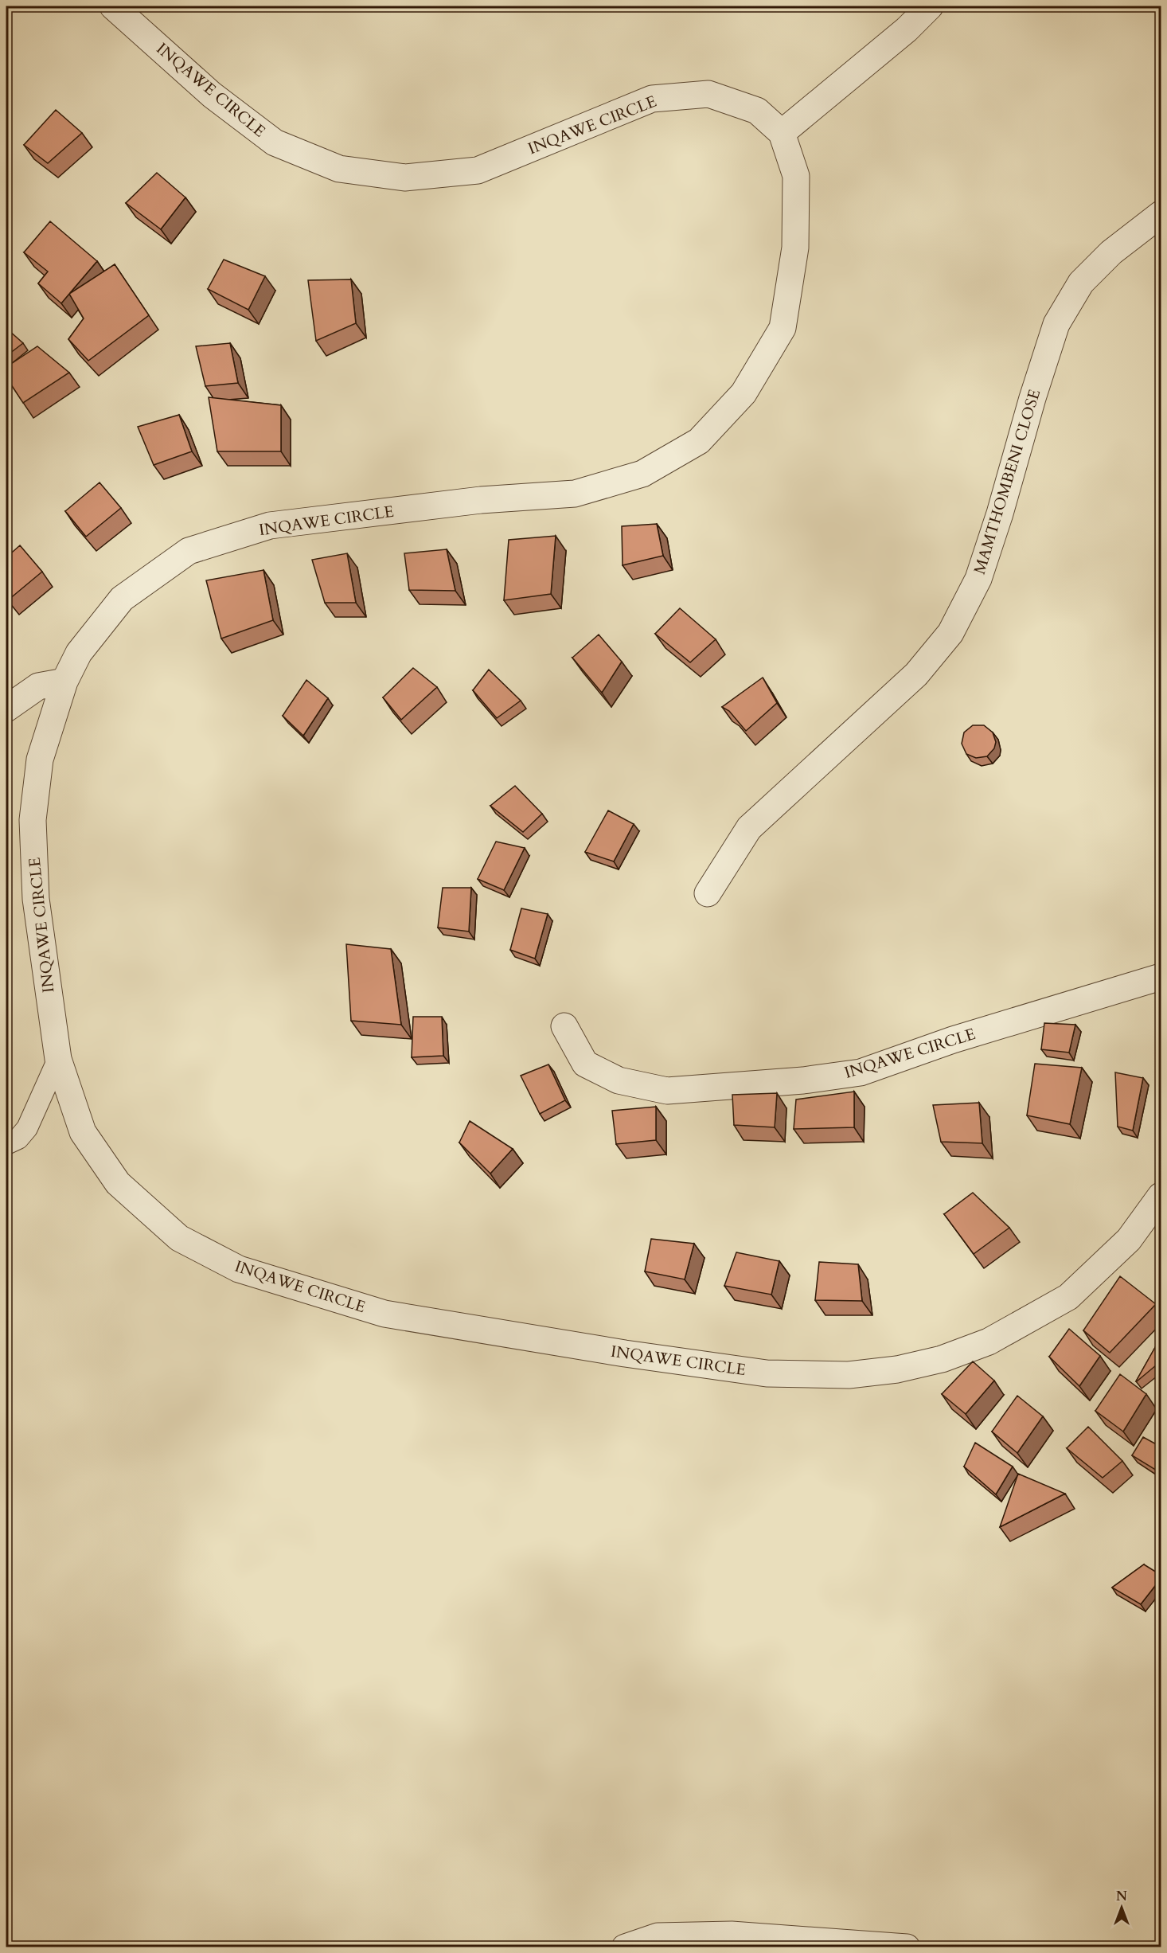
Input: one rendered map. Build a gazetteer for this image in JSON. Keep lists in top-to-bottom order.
{
  "streets": {
    "street": ["INQAWE CIRCLE", "MAMTHOMBENI CLOSE"]
  },
  "north": "top"
}
